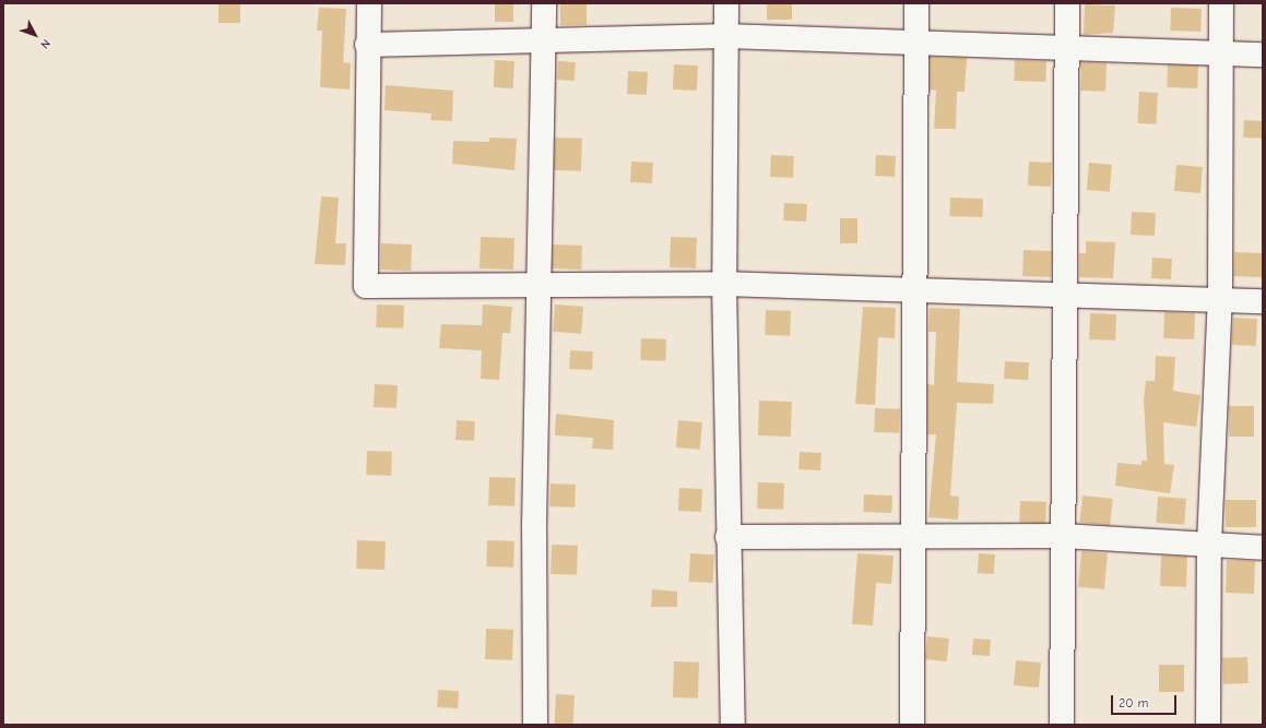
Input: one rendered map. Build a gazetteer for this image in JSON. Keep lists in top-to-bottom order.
{
  "scale_bar": "20 m",
  "north": "bottom right"
}
